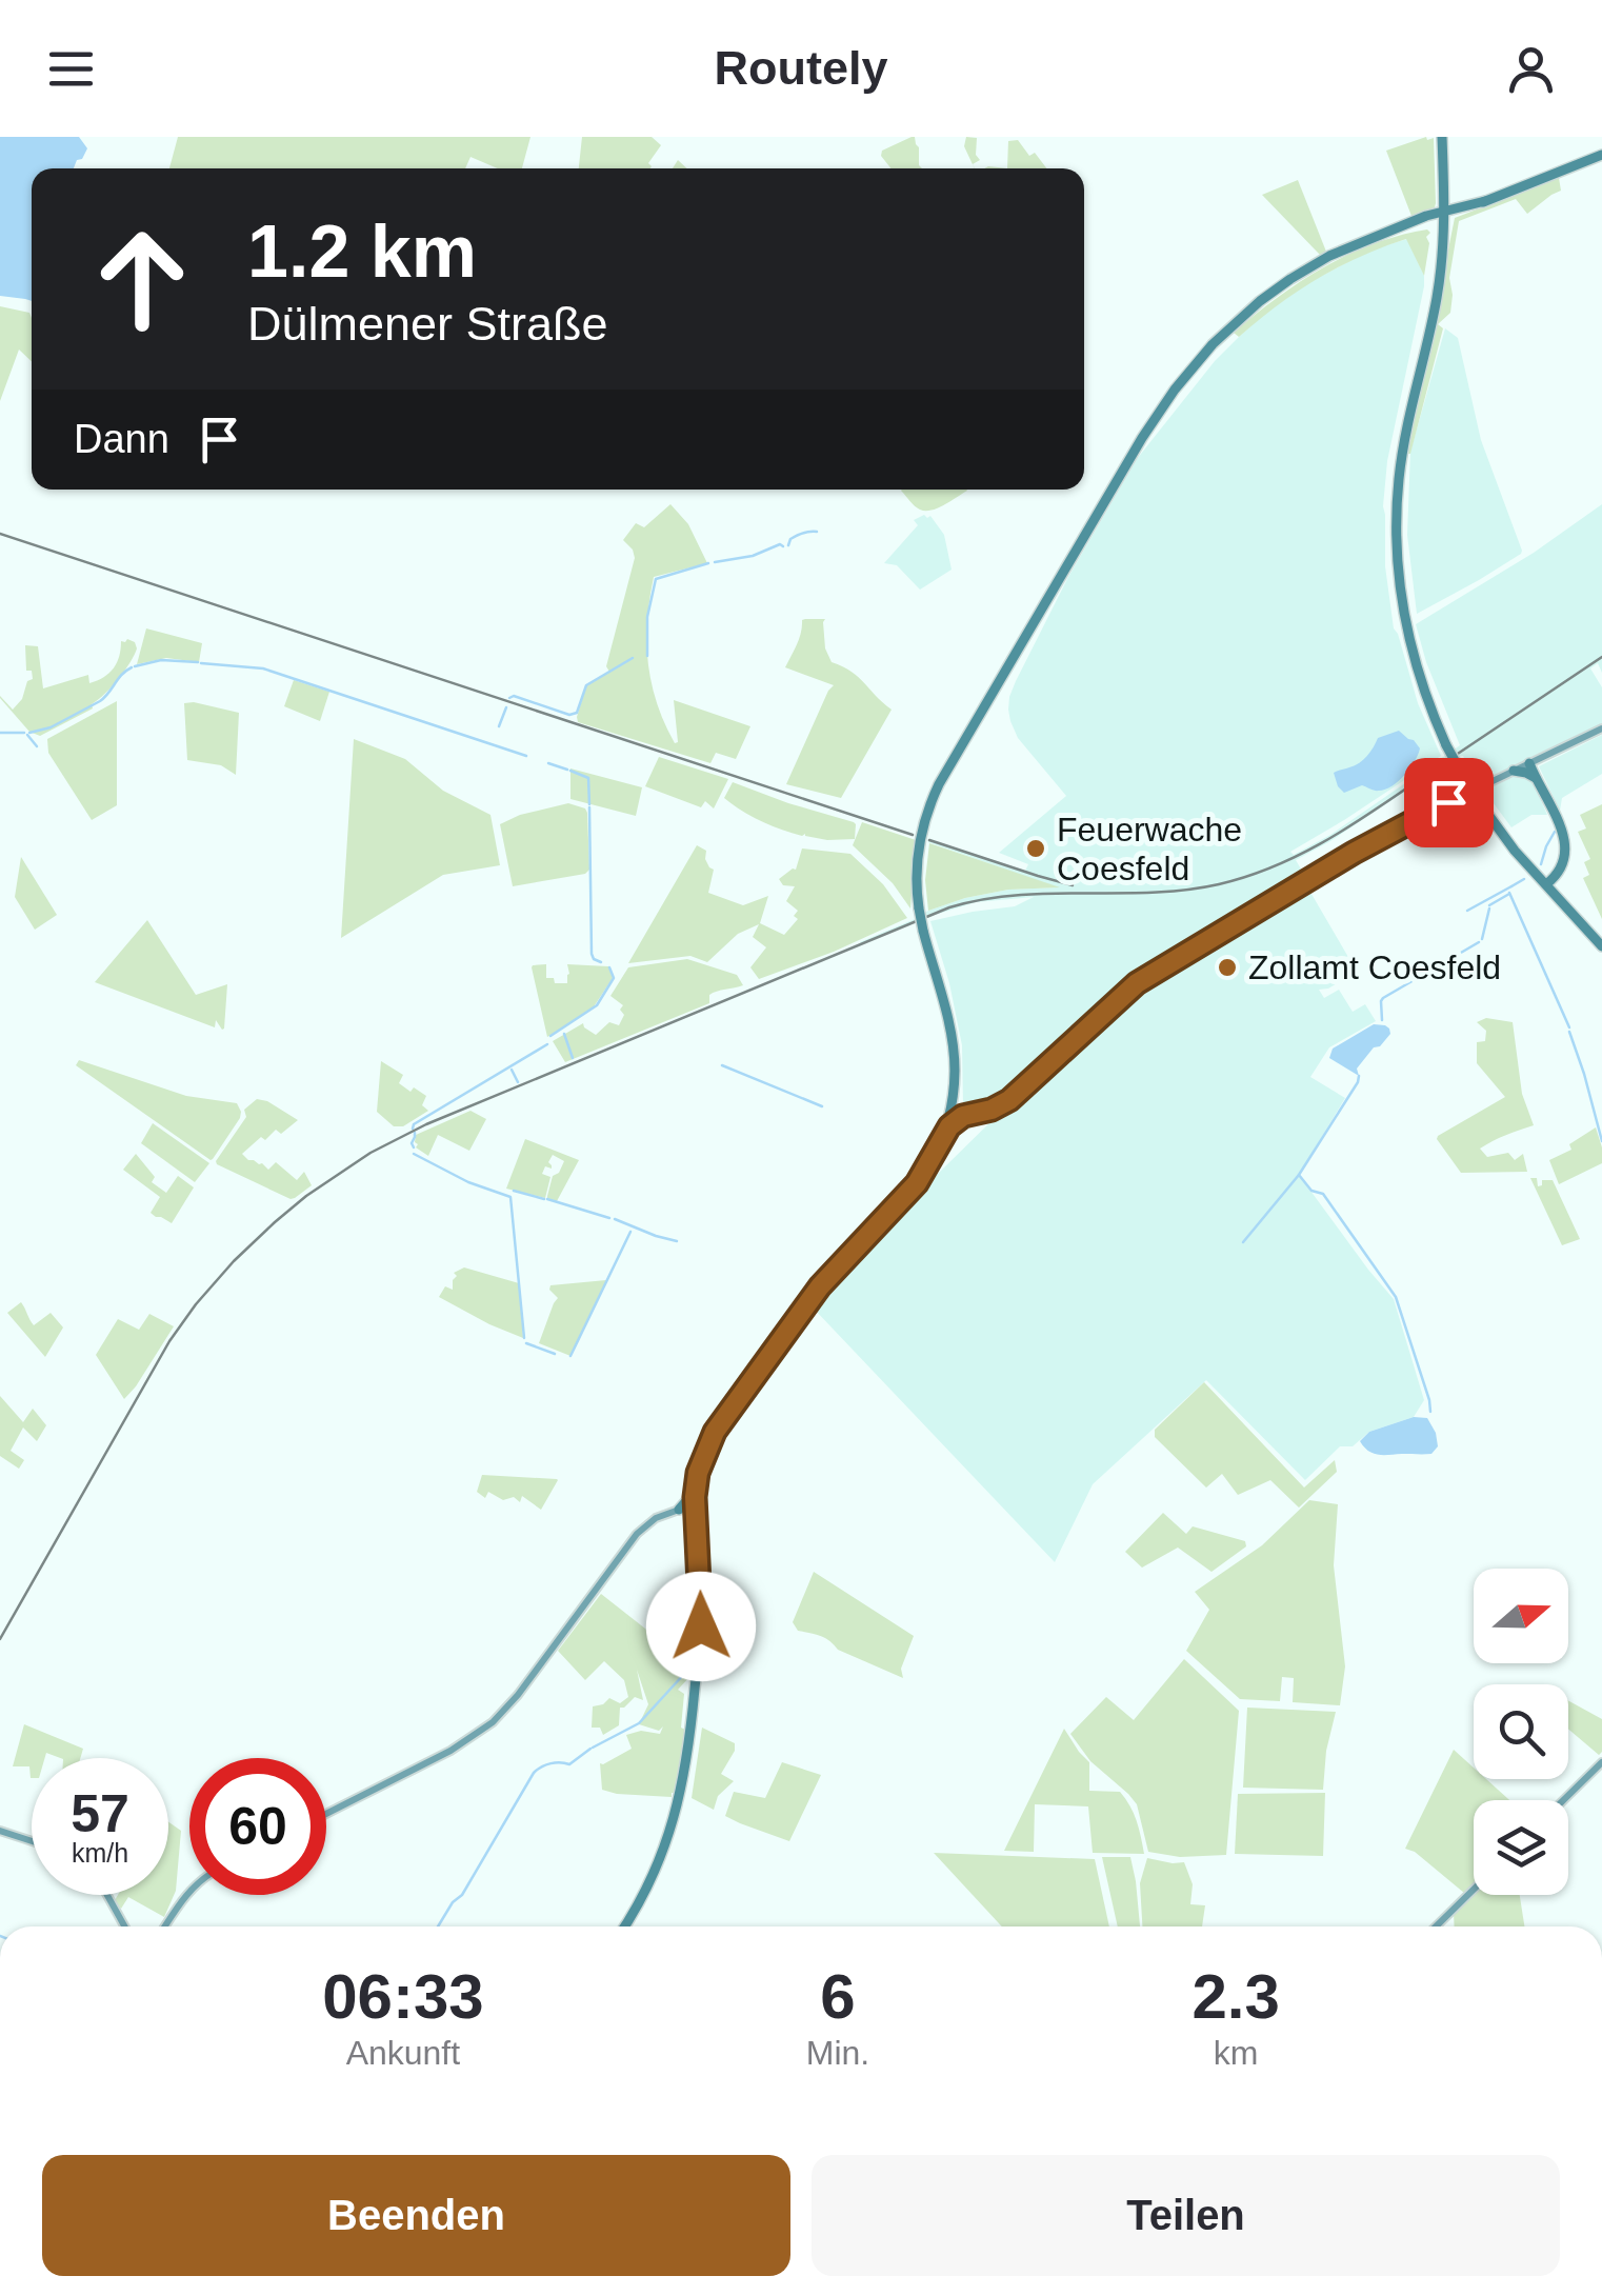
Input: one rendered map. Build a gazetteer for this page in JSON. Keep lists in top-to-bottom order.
{
  "places": ["Feuerwache Coesfeld", "Zollamt Coesfeld"],
  "north": "right",
  "page": {
    "header": "Routely",
    "turn": ["1.2 km", "Dülmener Straße"],
    "then": "Dann",
    "speed": "57 km/h",
    "limit": "60",
    "eta": [
      "06:33",
      "Ankunft",
      "6",
      "Min.",
      "2.3",
      "km"
    ],
    "buttons": ["Beenden", "Teilen"]
  }
}
